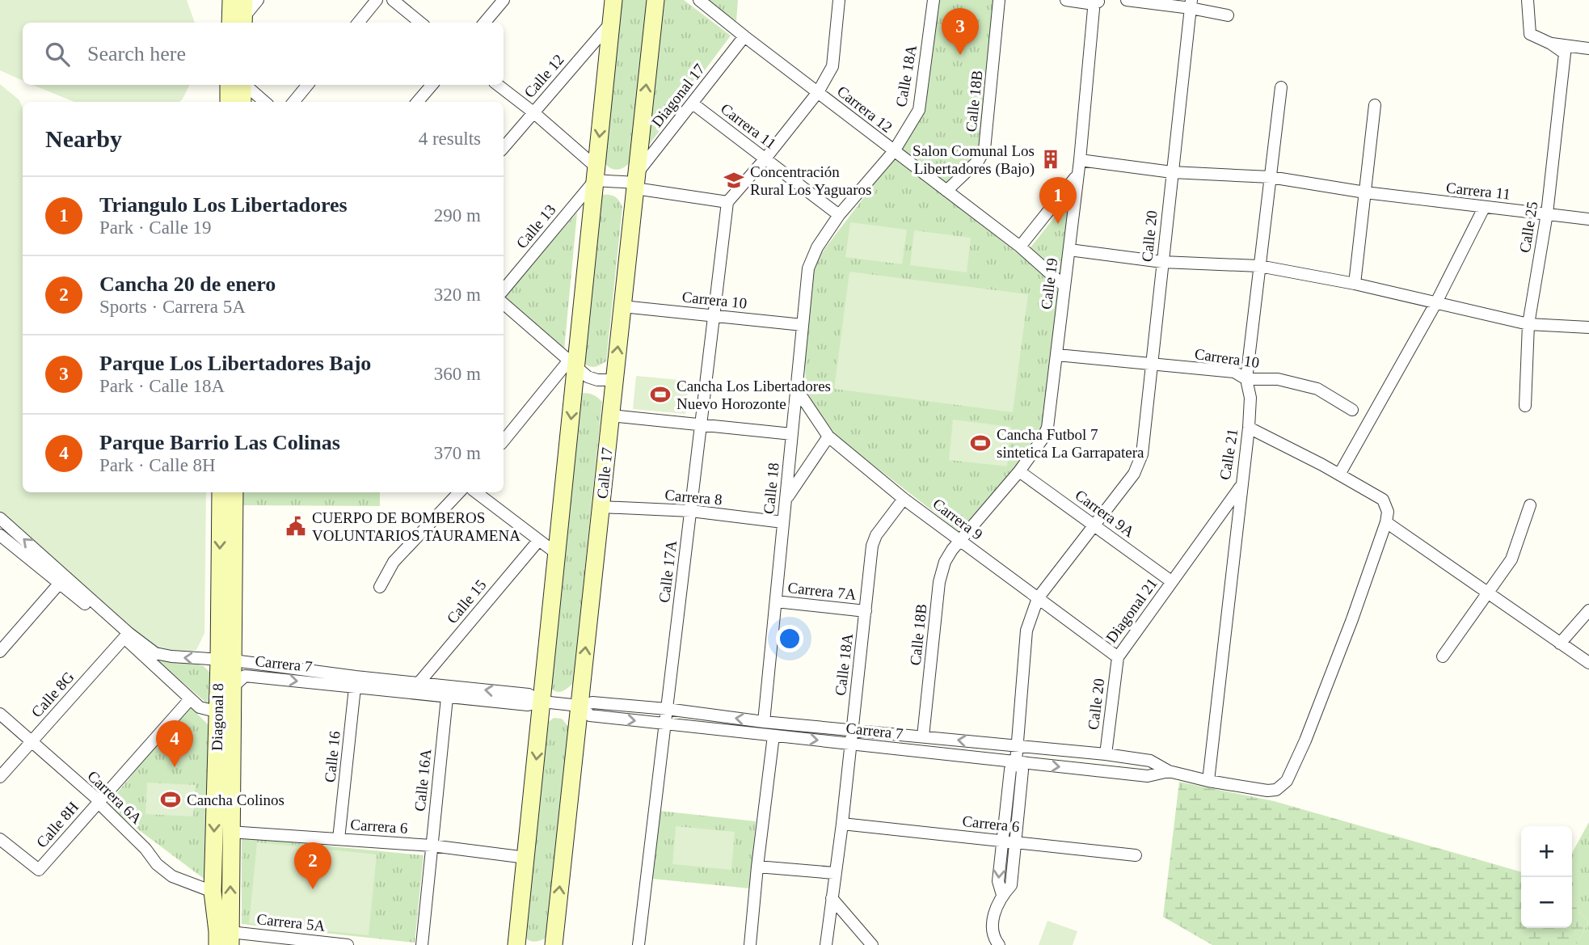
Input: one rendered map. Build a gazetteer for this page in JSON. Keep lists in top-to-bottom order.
{
  "streets": {
    "street": [
      "Calle 12",
      "Calle 18A",
      "Diagonal 17",
      "Calle 18B",
      "Carrera 12",
      "Carrera 11",
      "Calle 13",
      "Calle 25",
      "Calle 20",
      "Calle 19",
      "Carrera 10",
      "Calle 21",
      "Calle 17",
      "Calle 18",
      "Carrera 8",
      "Carrera 9A",
      "Carrera 9",
      "Calle 17A",
      "Carrera 7A",
      "Calle 15",
      "Diagonal 21",
      "Carrera 7",
      "Calle 8G",
      "Diagonal 8",
      "Calle 16",
      "Calle 16A",
      "Carrera 6A",
      "Carrera 6",
      "Calle 8H",
      "Carrera 5A"
    ]
  },
  "crossings": [
    ["Calle 18A", "Carrera 12"],
    ["Calle 18A", "Carrera 11"],
    ["Calle 18A", "Calle 18"],
    ["Calle 18A", "Carrera 9"],
    ["Calle 18A", "Carrera 7A"],
    ["Calle 18A", "Carrera 7"],
    ["Calle 18A", "Carrera 6"],
    ["Diagonal 17", "Carrera 12"],
    ["Diagonal 17", "Carrera 11"],
    ["Diagonal 17", "Calle 17"],
    ["Calle 18B", "Carrera 12"],
    ["Calle 18B", "Calle 19"],
    ["Calle 18B", "Carrera 9"],
    ["Calle 18B", "Carrera 7"],
    ["Carrera 12", "Calle 19"],
    ["Carrera 11", "Calle 25"],
    ["Carrera 11", "Calle 20"],
    ["Carrera 11", "Calle 21"],
    ["Calle 20", "Carrera 10"],
    ["Calle 20", "Carrera 9A"],
    ["Calle 20", "Carrera 9"],
    ["Calle 20", "Diagonal 21"],
    ["Calle 20", "Carrera 7"],
    ["Calle 19", "Carrera 10"],
    ["Calle 19", "Carrera 9A"],
    ["Calle 19", "Carrera 9"],
    ["Carrera 10", "Calle 21"],
    ["Carrera 10", "Calle 17"],
    ["Carrera 10", "Calle 18"],
    ["Carrera 10", "Calle 17A"],
    ["Calle 21", "Carrera 9A"],
    ["Calle 21", "Diagonal 21"],
    ["Calle 17", "Carrera 8"],
    ["Calle 17", "Carrera 7"],
    ["Calle 18", "Carrera 8"],
    ["Calle 18", "Carrera 9"],
    ["Calle 18", "Carrera 7A"],
    ["Calle 18", "Carrera 7"],
    ["Carrera 8", "Calle 17A"],
    ["Carrera 9A", "Diagonal 21"],
    ["Carrera 9", "Diagonal 21"],
    ["Calle 17A", "Carrera 7"],
    ["Calle 15", "Carrera 7"],
    ["Carrera 7", "Calle 8G"],
    ["Carrera 7", "Diagonal 8"],
    ["Carrera 7", "Calle 16"],
    ["Carrera 7", "Calle 16A"],
    ["Carrera 7", "Calle 8H"],
    ["Calle 8G", "Carrera 6A"],
    ["Diagonal 8", "Carrera 6A"],
    ["Diagonal 8", "Carrera 6"],
    ["Diagonal 8", "Carrera 5A"],
    ["Calle 16", "Carrera 6"],
    ["Calle 16A", "Carrera 6"],
    ["Carrera 6A", "Calle 8H"]
  ],
  "places": {
    "building": ["Salon Comunal Los Libertadores (Bajo)"],
    "school or university": ["Concentración Rural Los Yaguaros"],
    "sports": ["Cancha Los Libertadores Nuevo Horozonte", "Cancha Futbol 7 sintetica La Garrapatera", "Cancha Colinos"],
    "public building": ["CUERPO DE BOMBEROS VOLUNTARIOS TAURAMENA"]
  },
  "page": {
    "pins": [
      "3",
      "1",
      "4",
      "2"
    ],
    "search": "Search here",
    "heading": ["Nearby", "4 results"],
    "list": [
      {
        "mark": "1",
        "name": "Triangulo Los Libertadores",
        "note": "Park · Calle 19",
        "value": "290 m"
      },
      {
        "mark": "2",
        "name": "Cancha 20 de enero",
        "note": "Sports · Carrera 5A",
        "value": "320 m"
      },
      {
        "mark": "3",
        "name": "Parque Los Libertadores Bajo",
        "note": "Park · Calle 18A",
        "value": "360 m"
      },
      {
        "mark": "4",
        "name": "Parque Barrio Las Colinas",
        "note": "Park · Calle 8H",
        "value": "370 m"
      }
    ],
    "map_buttons": ["+", "−"]
  }
}
